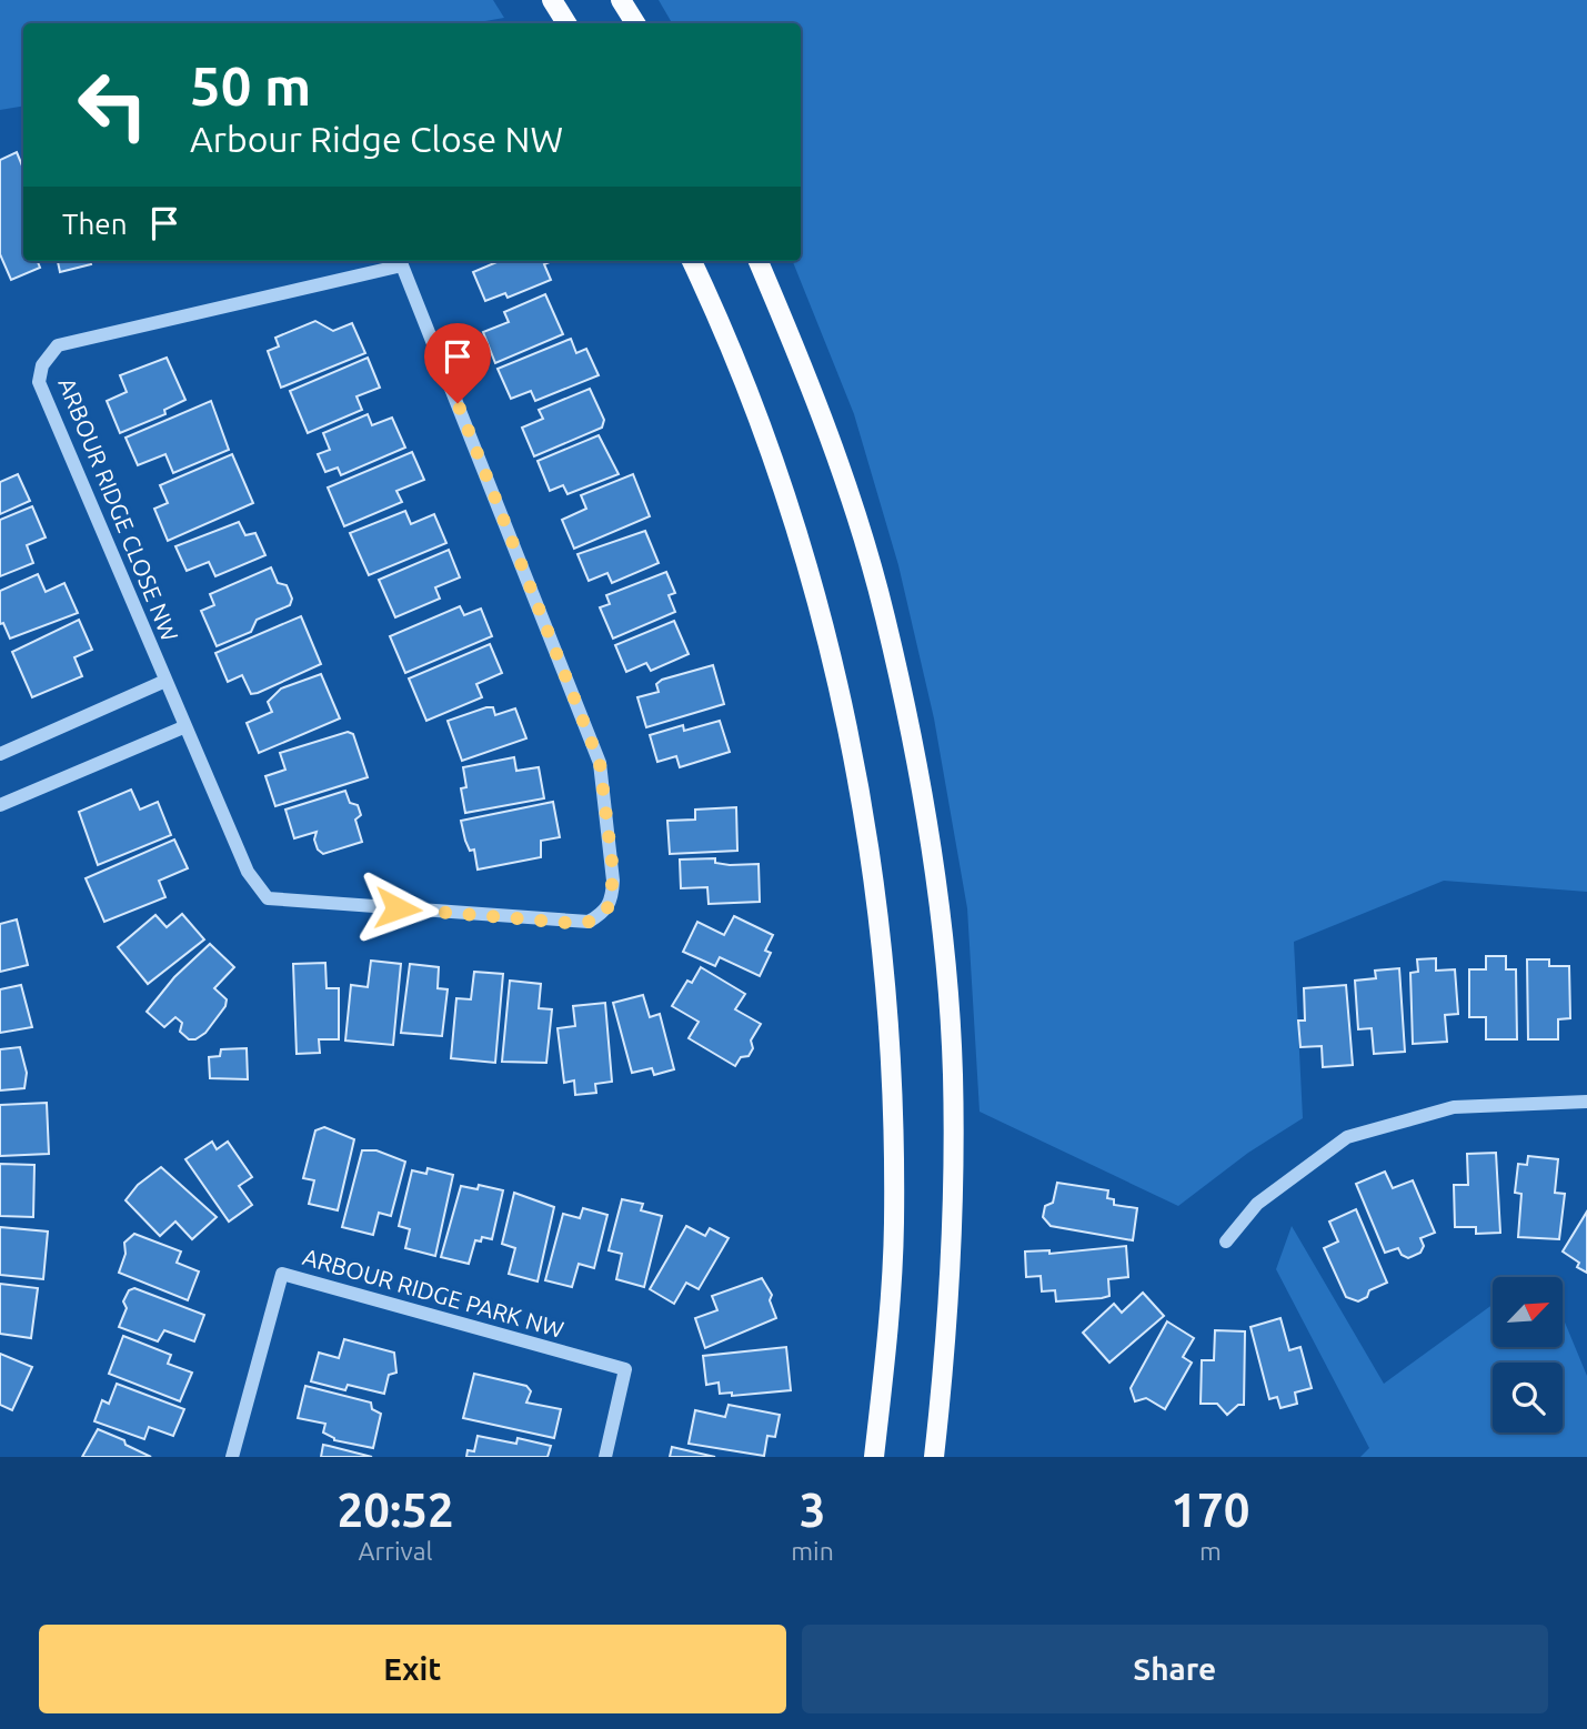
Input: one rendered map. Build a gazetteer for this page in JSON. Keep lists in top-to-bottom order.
{
  "streets": {
    "street": ["ARBOUR RIDGE CLOSE NW", "ARBOUR RIDGE PARK NW"]
  },
  "north": "top right",
  "page": {
    "turn": ["50 m", "Arbour Ridge Close NW"],
    "then": "Then",
    "eta": [
      "20:52",
      "Arrival",
      "3",
      "min",
      "170",
      "m"
    ],
    "buttons": ["Exit", "Share"]
  }
}
